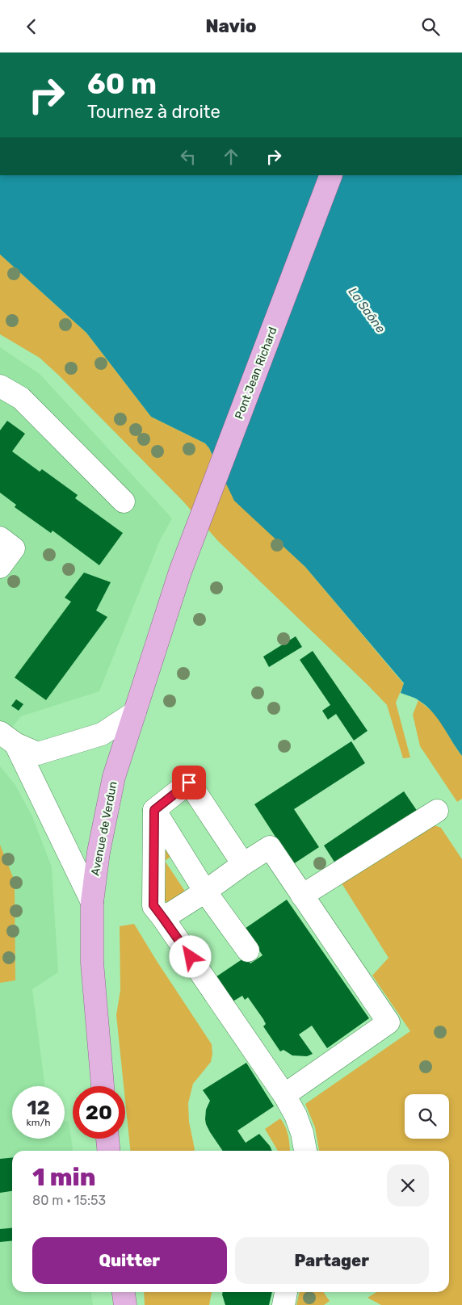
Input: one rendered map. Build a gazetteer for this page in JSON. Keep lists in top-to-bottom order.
{
  "streets": {
    "main road": ["Pont Jean Richard", "Avenue de Verdun"]
  },
  "crossings": [
    ["Pont Jean Richard", "Avenue de Verdun"]
  ],
  "water": ["La Saône"],
  "page": {
    "header": "Navio",
    "turn": ["60 m", "Tournez à droite"],
    "speed": "12 km/h",
    "limit": "20",
    "heading": ["1 min", "80 m · 15:53"],
    "buttons": ["Quitter", "Partager"]
  }
}
